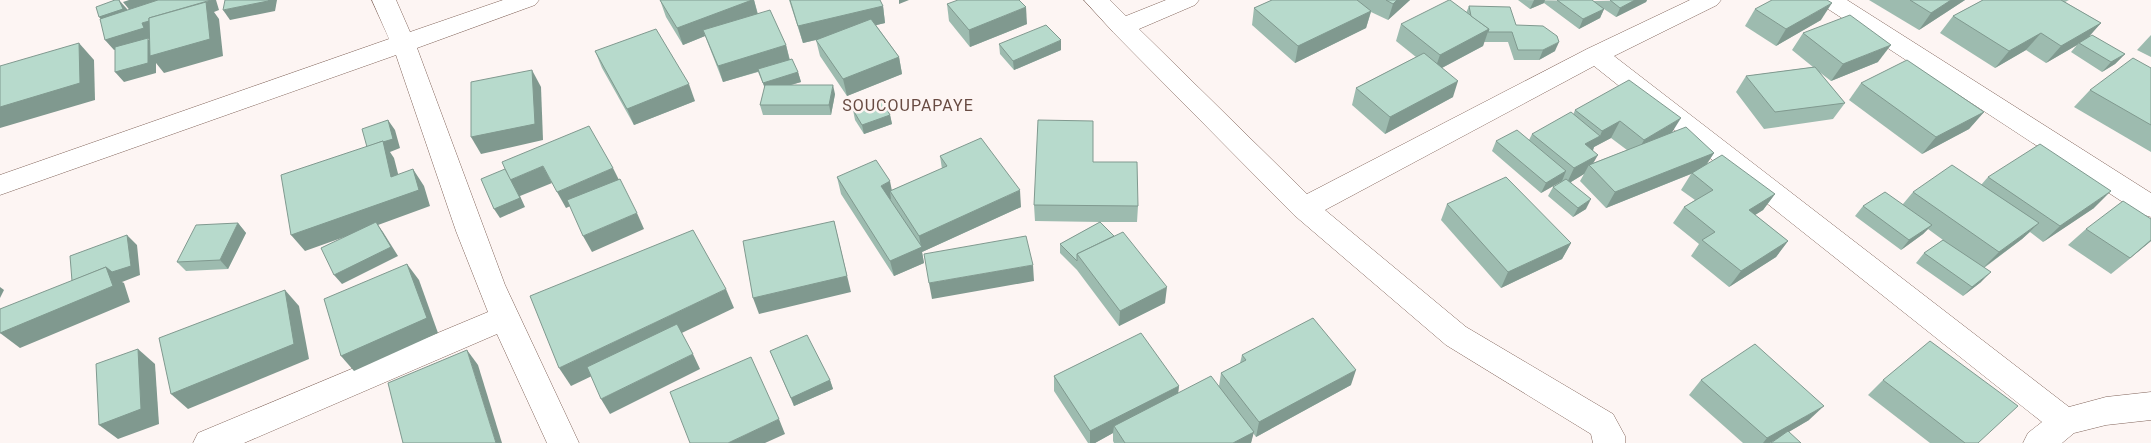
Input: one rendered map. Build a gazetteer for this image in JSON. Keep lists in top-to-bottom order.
{
  "districts": ["SOUCOUPAPAYE"]
}
